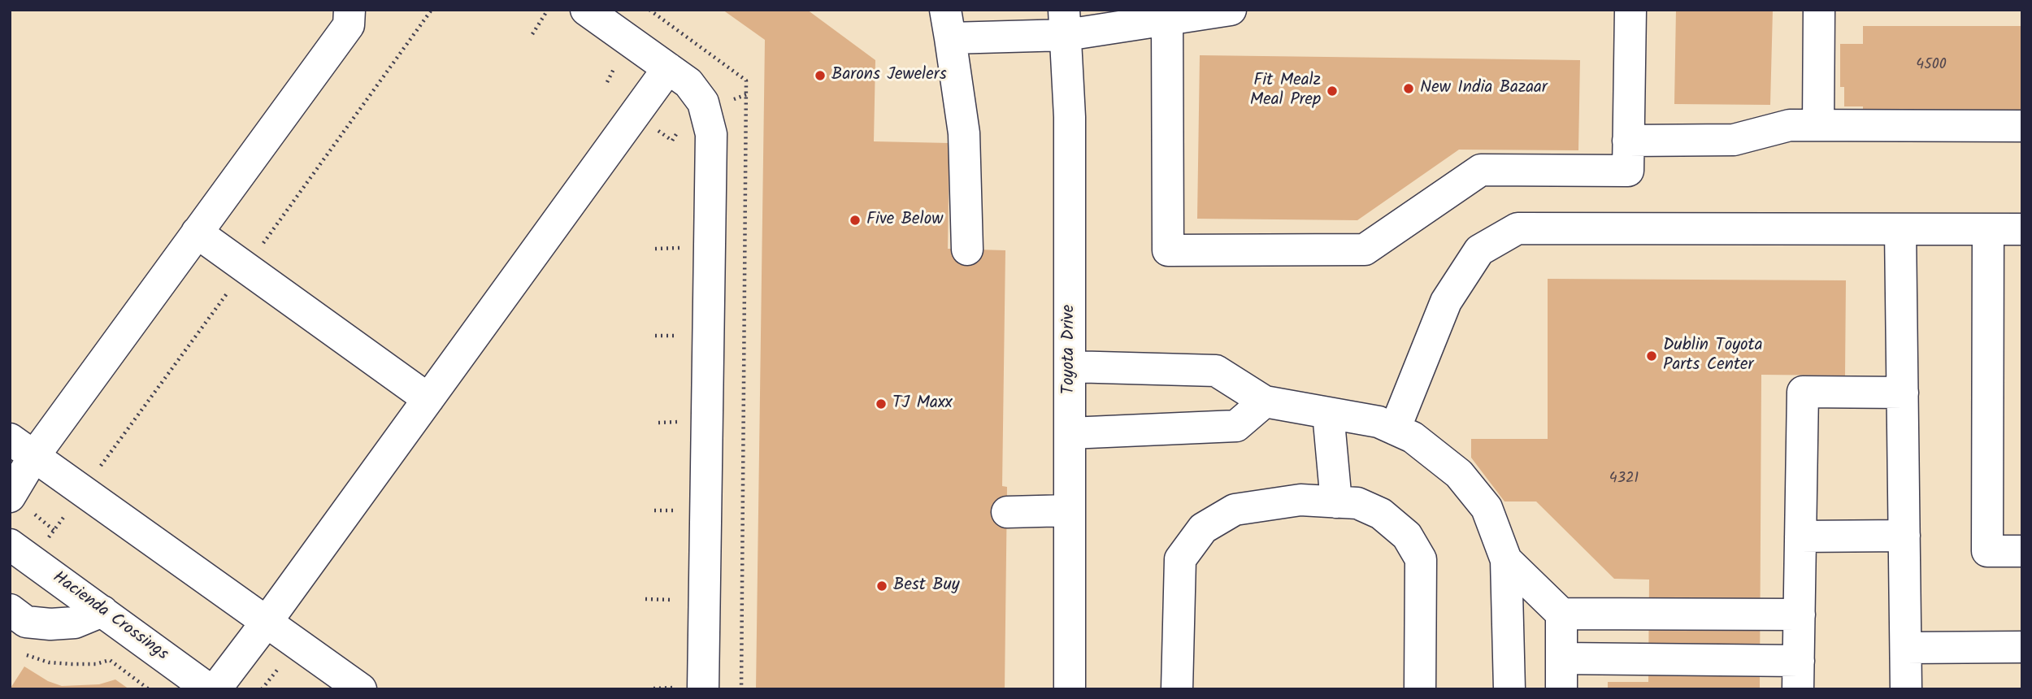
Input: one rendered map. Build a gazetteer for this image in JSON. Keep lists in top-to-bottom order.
{
  "streets": {
    "street": ["Toyota Drive", "Hacienda Crossings"]
  },
  "places": [
    "Barons Jewelers",
    "New India Bazaar",
    "Fit Mealz Meal Prep",
    "Five Below",
    "Dublin Toyota Parts Center",
    "TJ Maxx",
    "Best Buy"
  ],
  "house_numbers": ["4500", "4321"]
}
